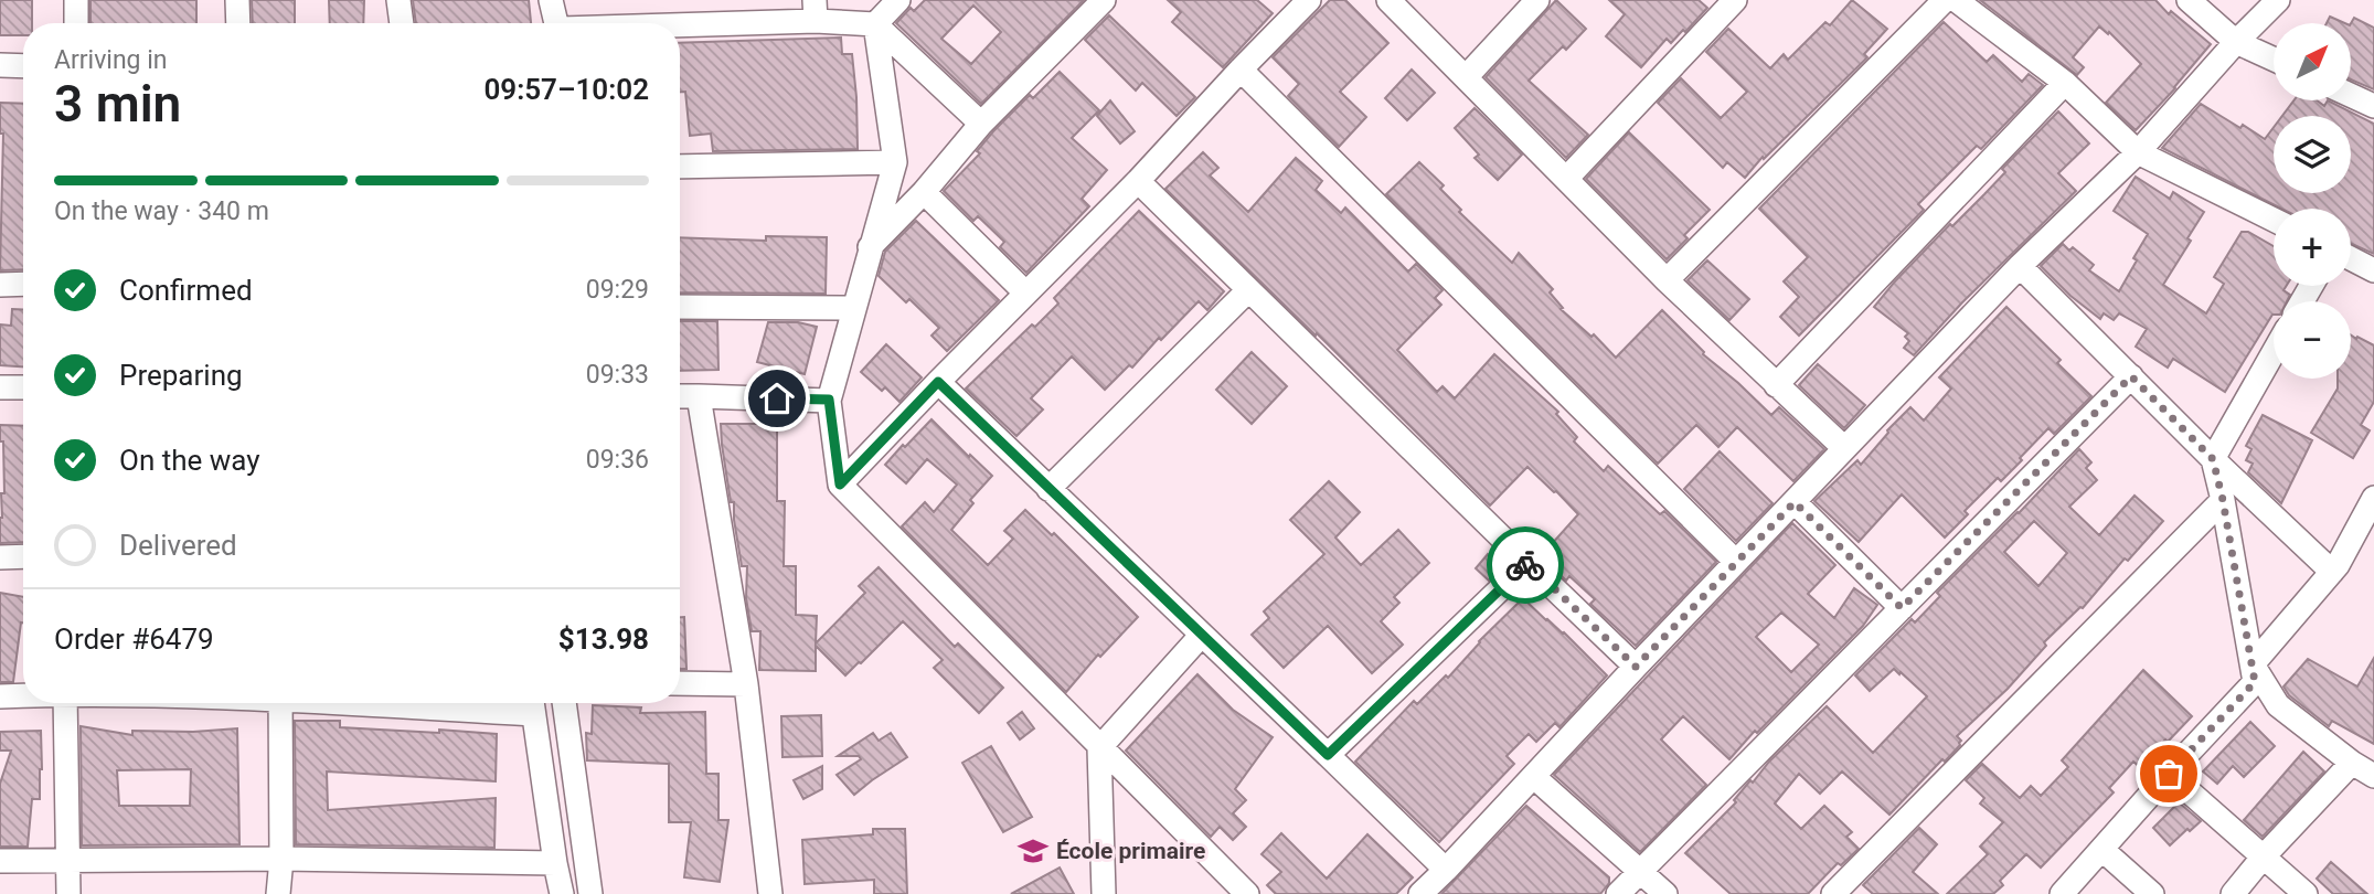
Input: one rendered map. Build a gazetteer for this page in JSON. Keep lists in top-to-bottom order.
{
  "places": {
    "school or university": ["École primaire"]
  },
  "north": "top right",
  "page": {
    "map_buttons": ["+", "−"],
    "heading": ["3 min", "Arriving in", "09:57–10:02"],
    "panel": ["Order #6479", "$13.98"],
    "bar": "On the way · 340 m",
    "list": [
      ["Confirmed", "09:29"],
      ["Preparing", "09:33"],
      ["On the way", "09:36"],
      "Delivered"
    ]
  }
}
